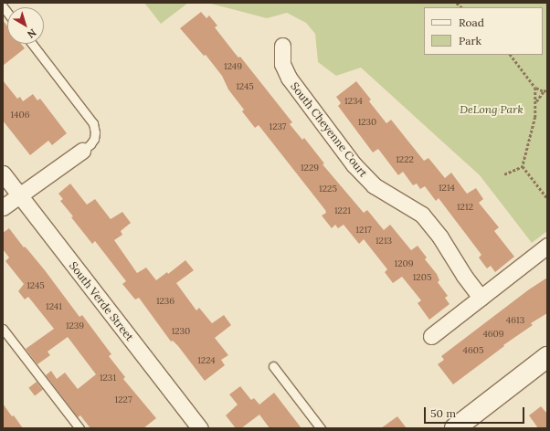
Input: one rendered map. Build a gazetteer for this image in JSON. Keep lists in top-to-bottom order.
{
  "streets": {
    "street": ["South Cheyenne Court", "South Verde Street"]
  },
  "parks": ["DeLong Park"],
  "house_numbers": [
    "1249",
    "1245",
    "1234",
    "1406",
    "1230",
    "1237",
    "1222",
    "1229",
    "1214",
    "1225",
    "1212",
    "1221",
    "1217",
    "1213",
    "1209",
    "1205",
    "1245",
    "1236",
    "1241",
    "4613",
    "1239",
    "1230",
    "4609",
    "4605",
    "1224",
    "1231",
    "1227"
  ],
  "legend": ["Road", "Park"],
  "scale_bar": "50 m",
  "north": "bottom right"
}
